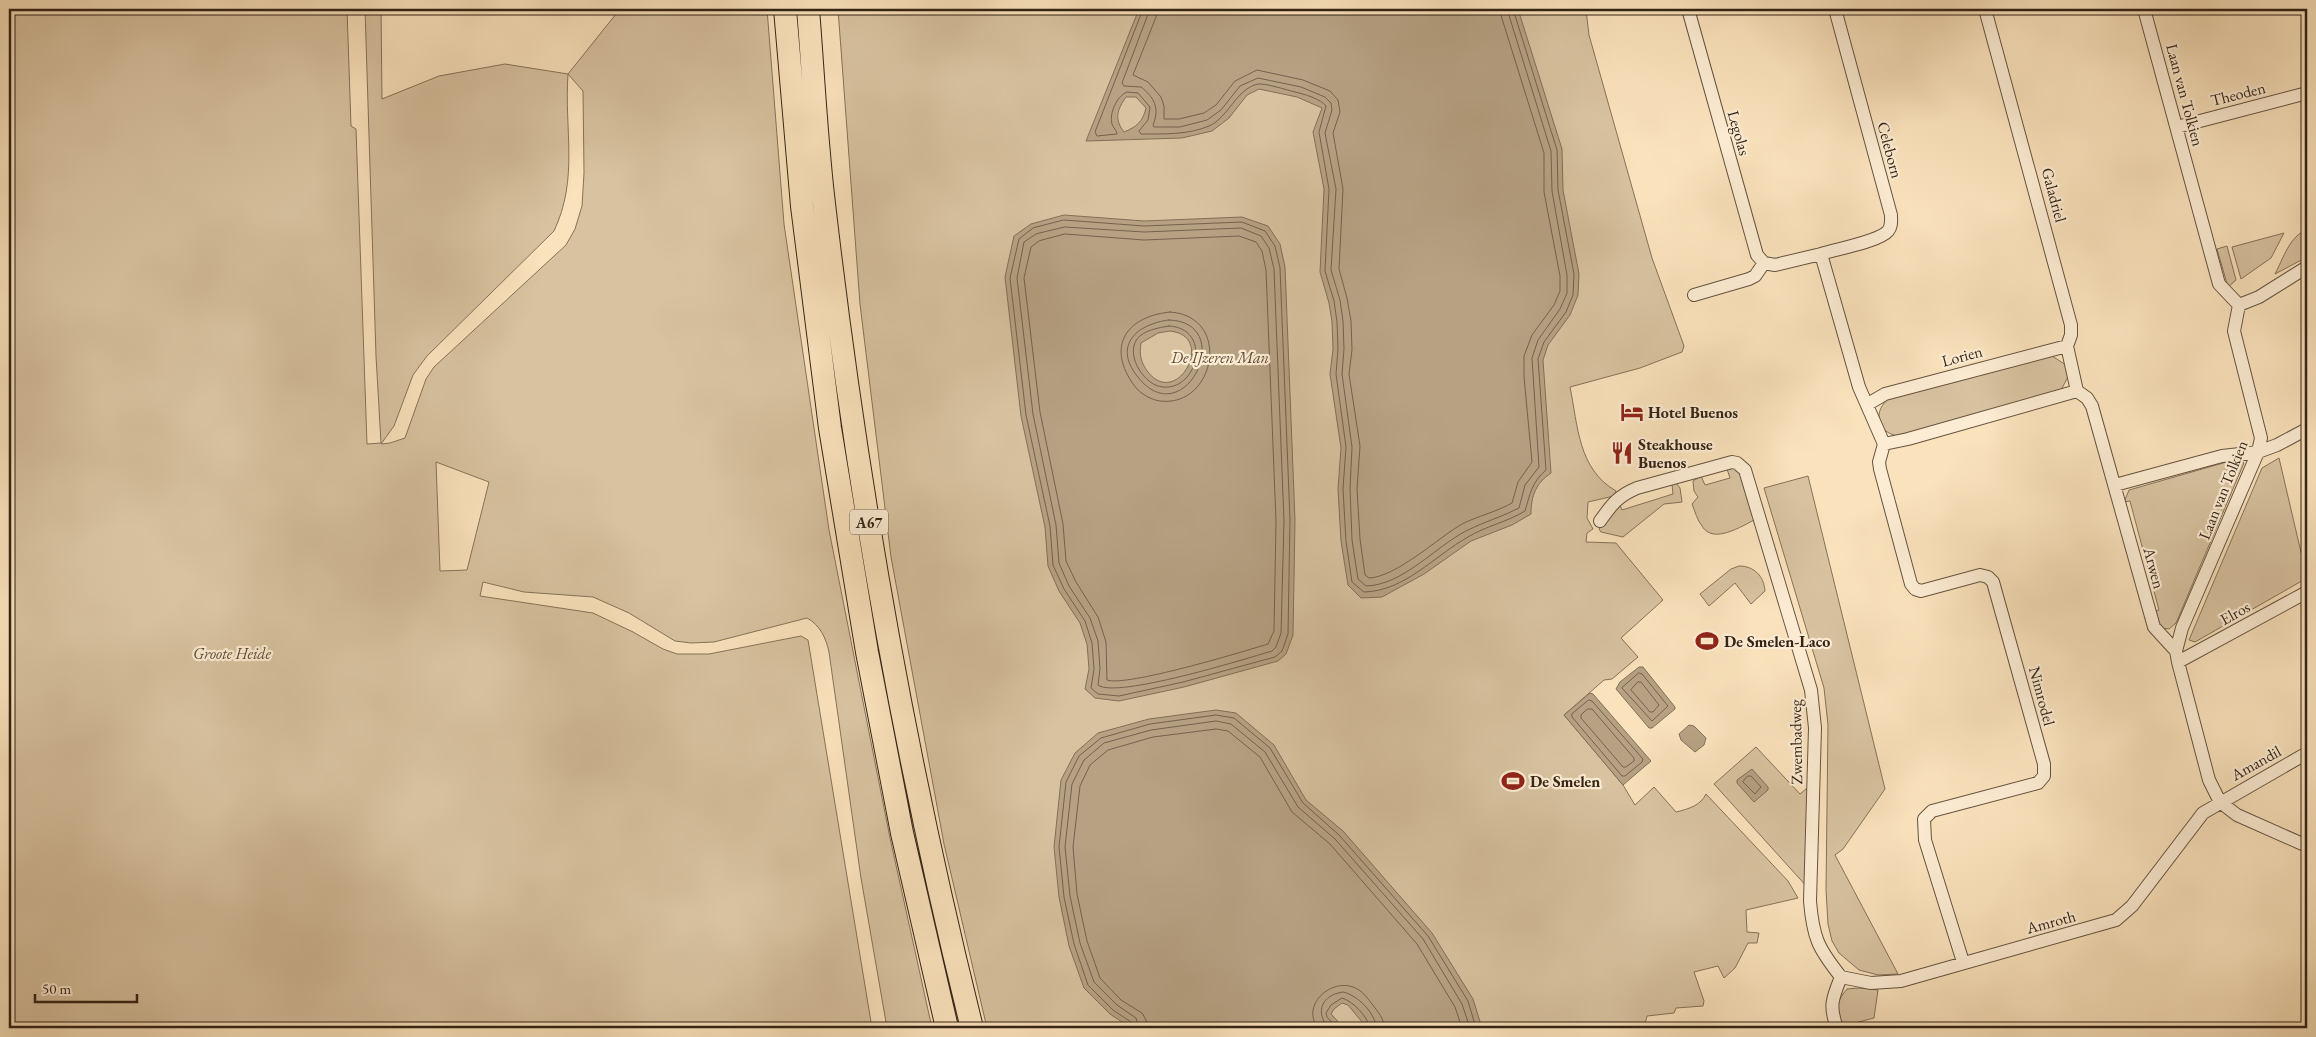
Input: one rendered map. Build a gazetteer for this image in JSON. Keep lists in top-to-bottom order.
{
  "streets": {
    "highway": ["A67"],
    "street": [
      "Theoden",
      "Laan van Tolkien",
      "Legolas",
      "Celeborn",
      "Galadriel",
      "Lorien",
      "Arwen",
      "Elros",
      "Nimrodel",
      "Zwembadweg",
      "Amandil",
      "Amroth"
    ]
  },
  "crossings": [
    ["Theoden", "Laan van Tolkien"],
    ["Laan van Tolkien", "Arwen"],
    ["Laan van Tolkien", "Elros"],
    ["Laan van Tolkien", "Amandil"],
    ["Laan van Tolkien", "Amroth"],
    ["Galadriel", "Lorien"],
    ["Galadriel", "Arwen"],
    ["Arwen", "Elros"],
    ["Nimrodel", "Amroth"],
    ["Zwembadweg", "Amroth"],
    ["Amandil", "Amroth"]
  ],
  "parks": ["De IJzeren Man", "Groote Heide"],
  "places": {
    "hotel": ["Hotel Buenos"],
    "restaurant": ["Steakhouse Buenos"],
    "sports": ["De Smelen-Laco", "De Smelen"]
  },
  "scale_bar": "50 m"
}
